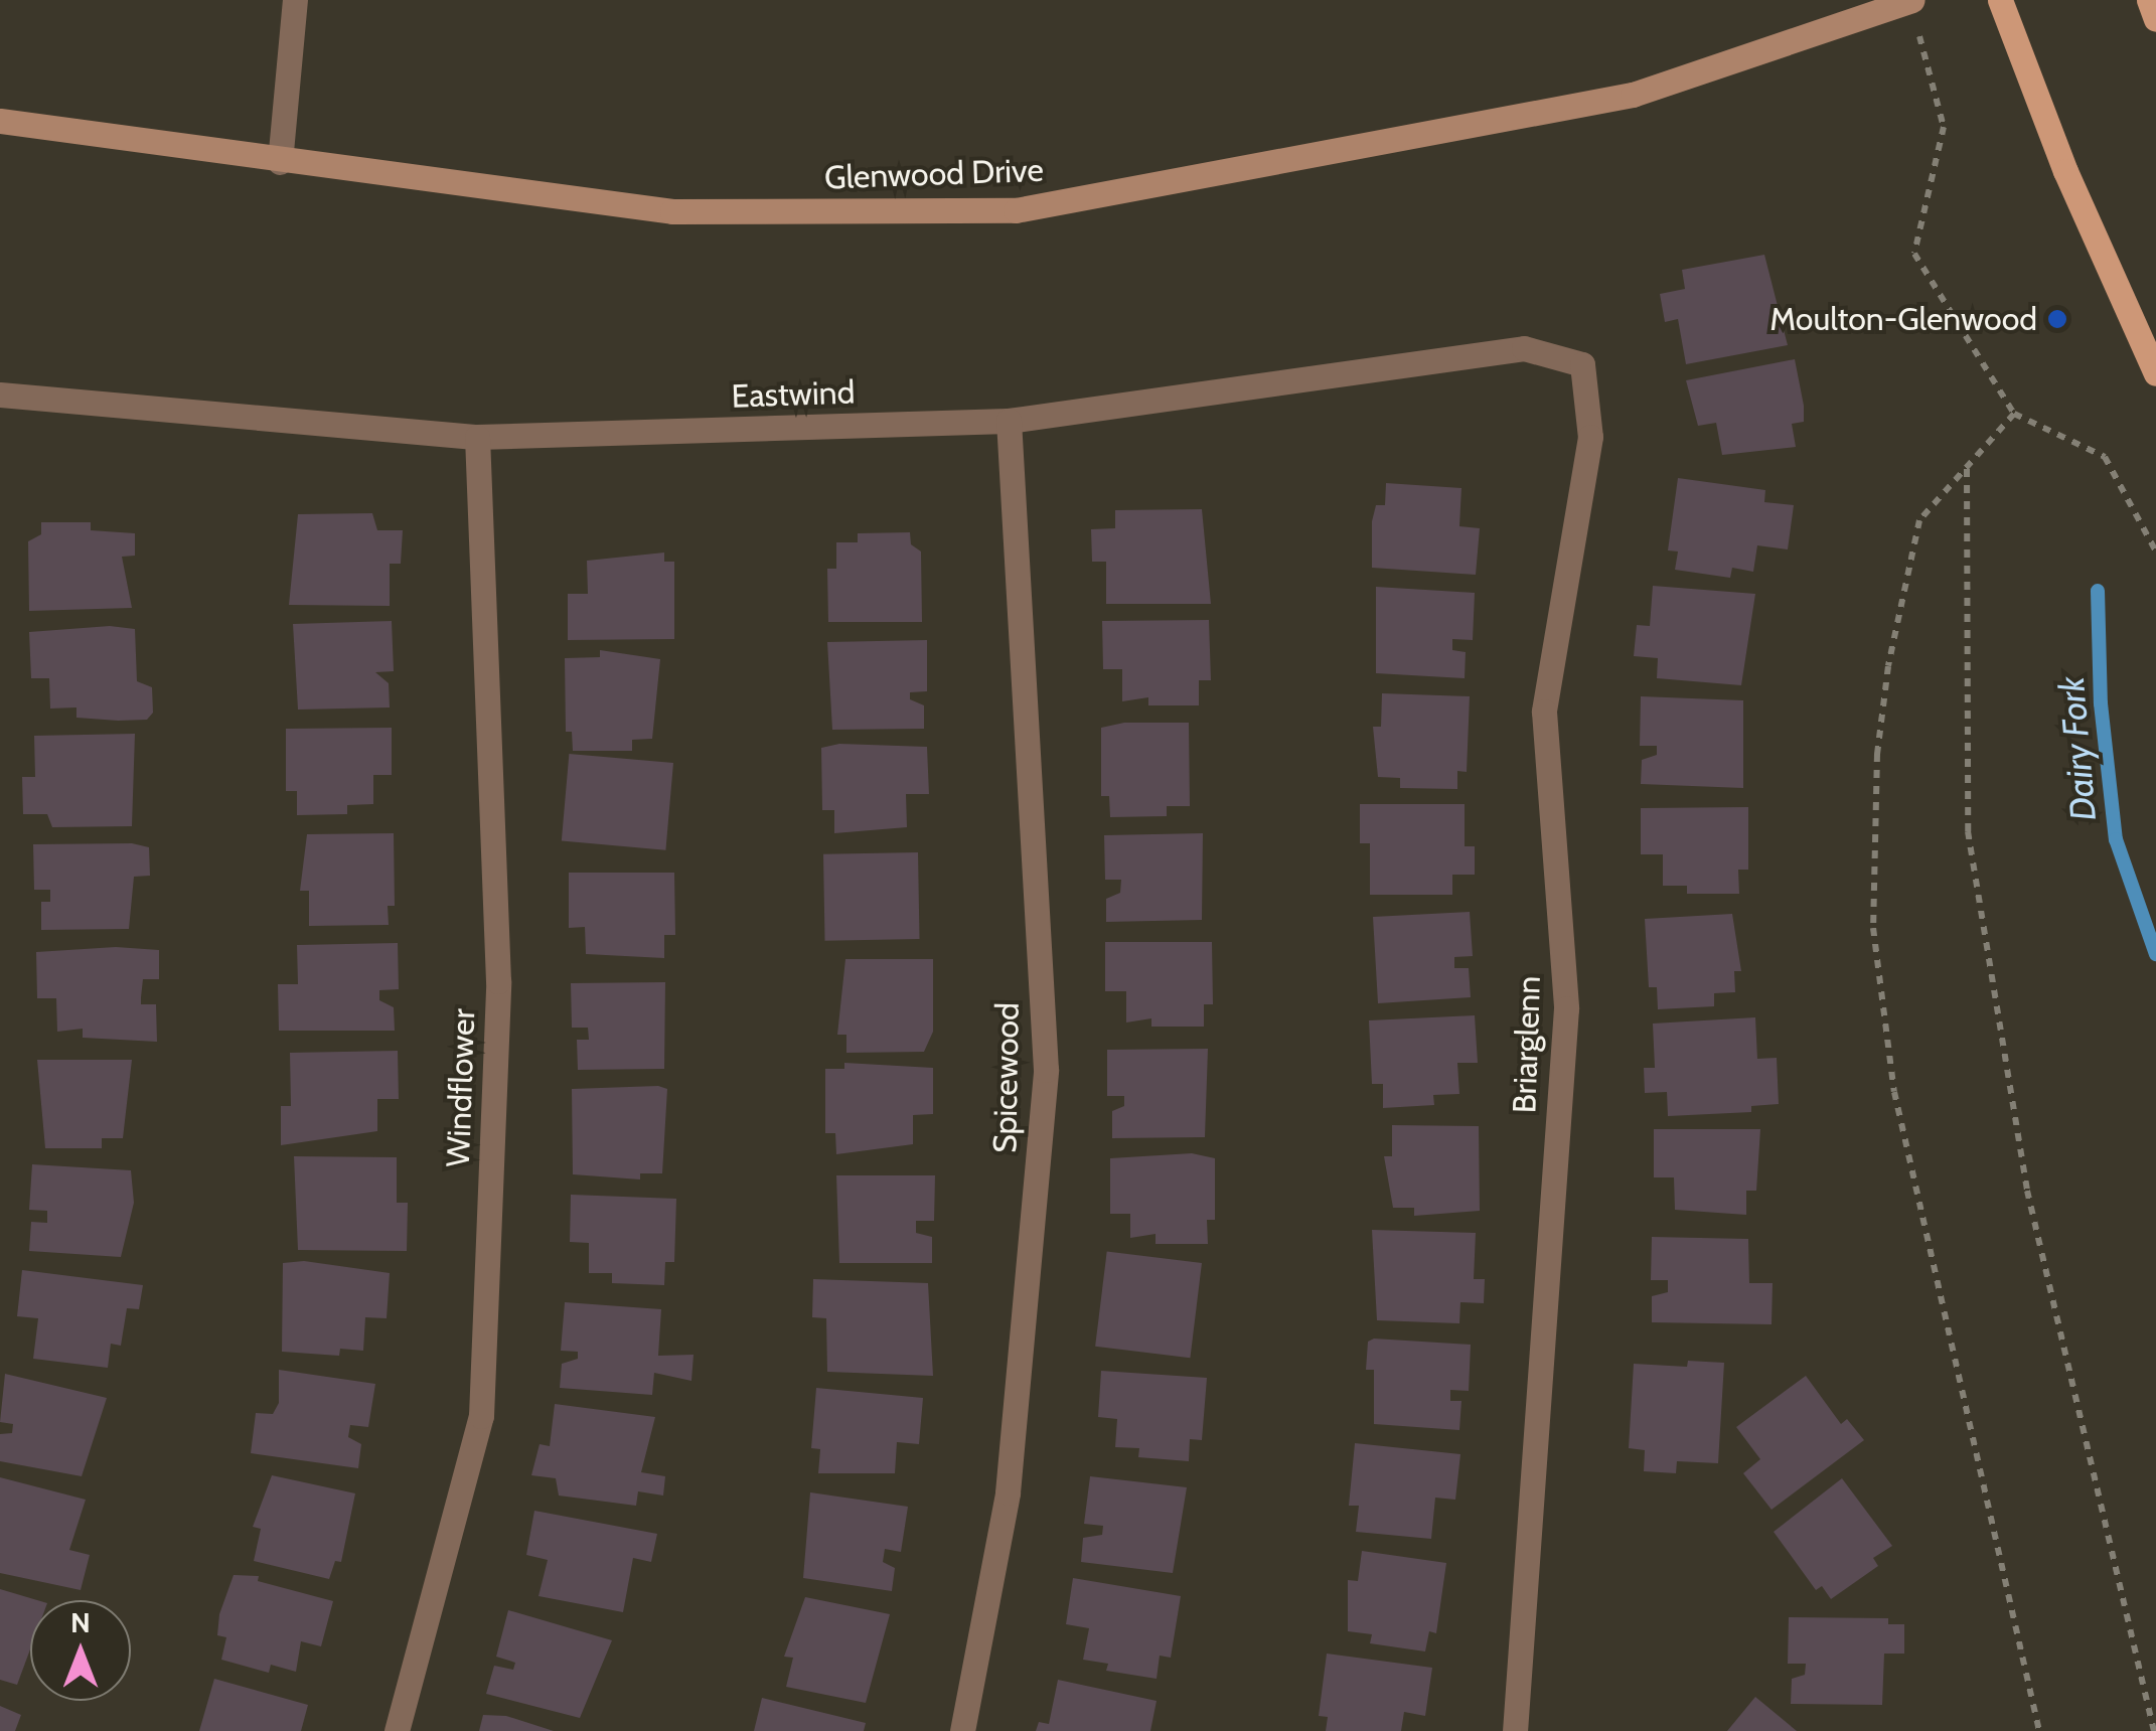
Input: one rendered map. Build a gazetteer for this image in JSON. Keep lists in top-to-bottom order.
{
  "streets": {
    "main road": ["Glenwood Drive"],
    "street": [
      "Eastwind",
      "Briarglenn",
      "Spicewood",
      "Windflower"
    ]
  },
  "crossings": [
    ["Eastwind", "Briarglenn"],
    ["Eastwind", "Spicewood"],
    ["Eastwind", "Windflower"]
  ],
  "water": ["Dairy Fork"],
  "places": ["Moulton-Glenwood"],
  "north": "top"
}
